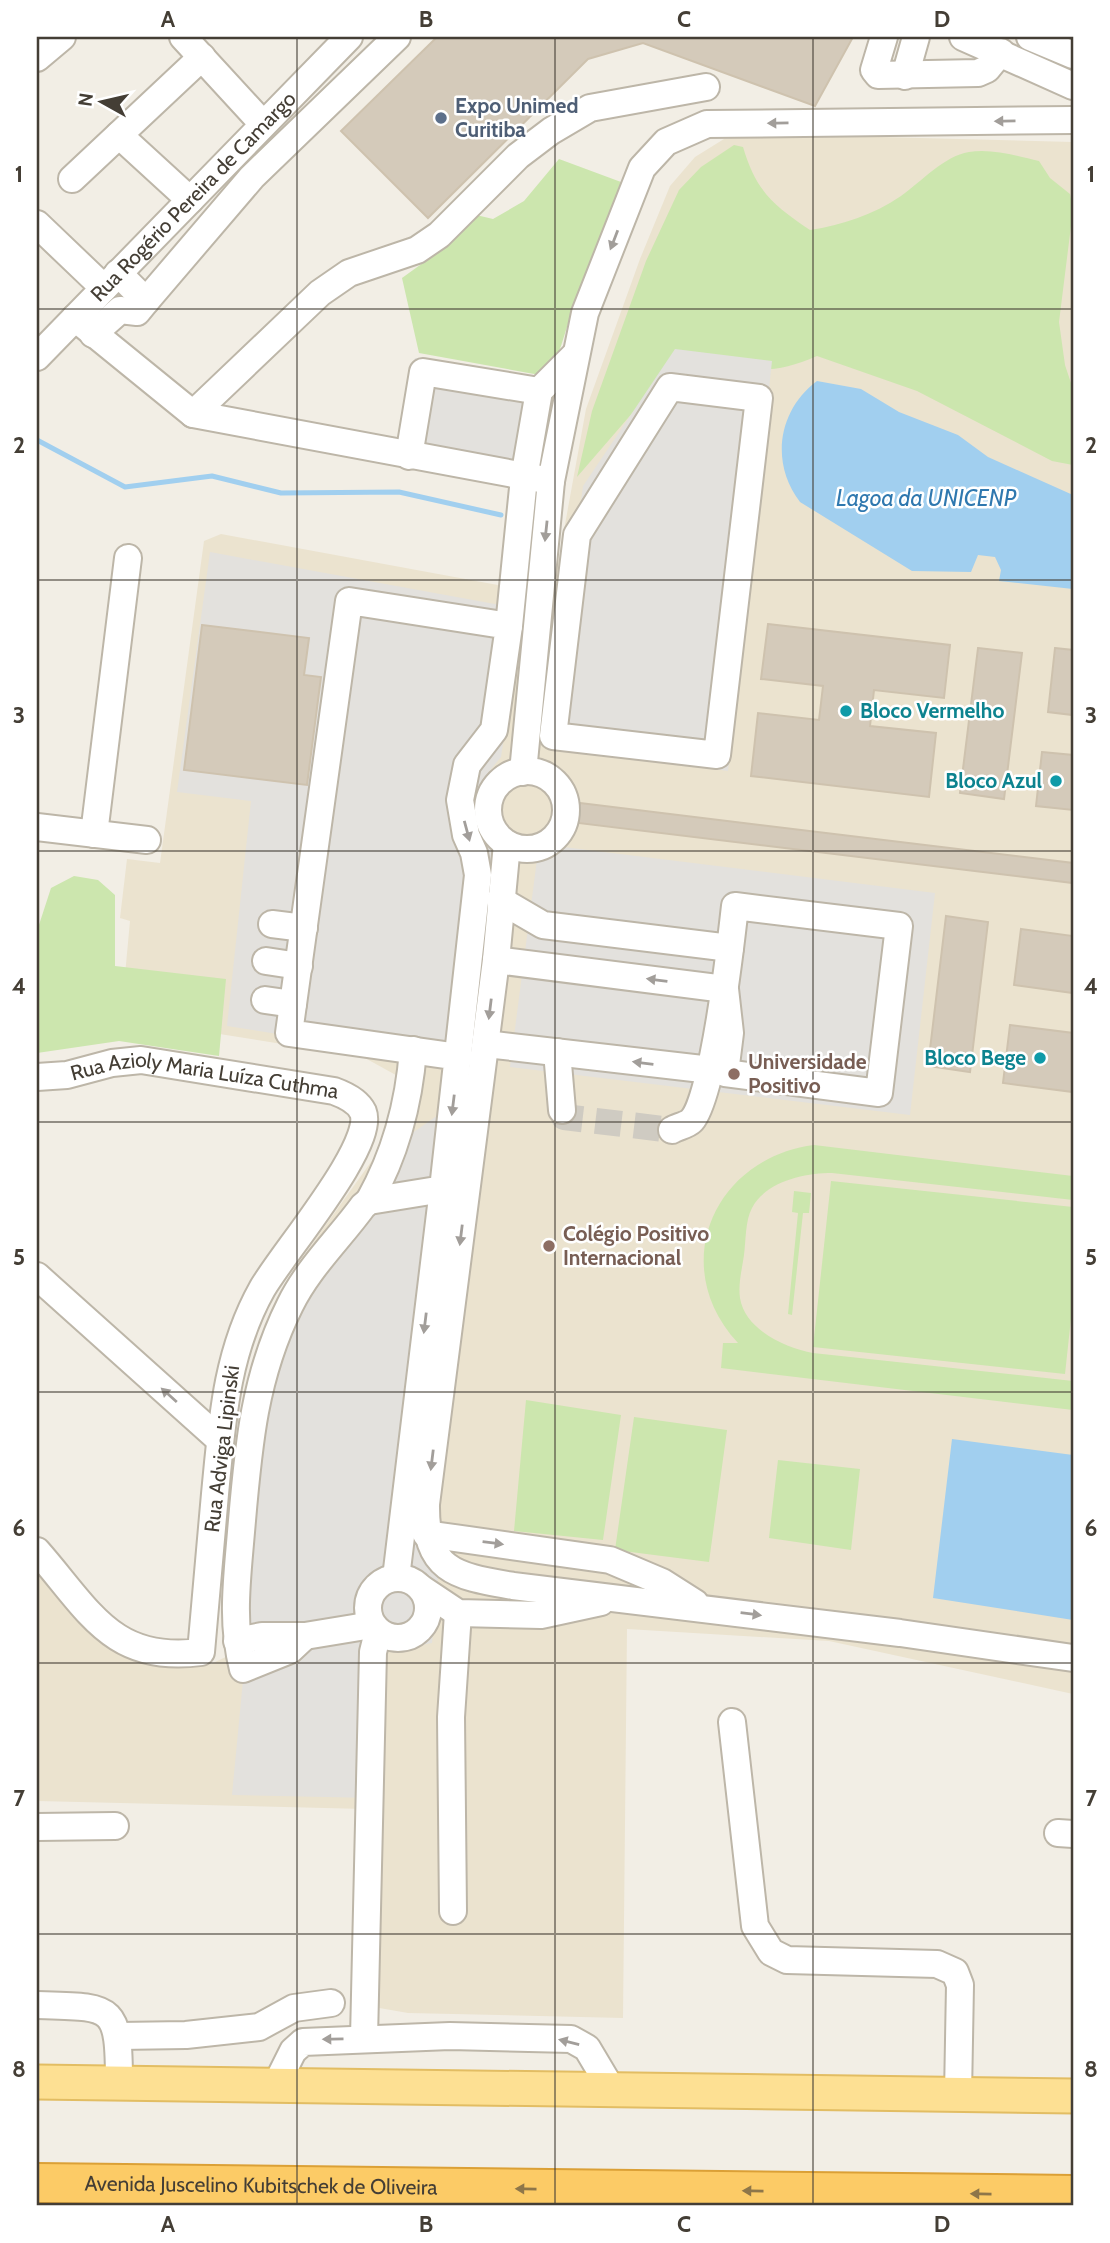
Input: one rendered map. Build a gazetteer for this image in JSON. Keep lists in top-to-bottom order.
{
  "streets": {
    "highway": ["Avenida Juscelino Kubitschek de Oliveira"],
    "street": ["Rua Rogério Pereira de Camargo", "Rua Azioly Maria Luíza Cuthma", "Rua Adviga Lipinski"]
  },
  "crossings": [
    ["Rua Azioly Maria Luíza Cuthma", "Rua Adviga Lipinski"]
  ],
  "one_way": ["Avenida Juscelino Kubitschek de Oliveira"],
  "water": ["Lagoa da UNICENP"],
  "places": [
    "Expo Unimed Curitiba",
    "Bloco Vermelho",
    "Bloco Azul",
    "Bloco Bege",
    "Universidade Positivo",
    "Colégio Positivo Internacional"
  ],
  "north": "left",
  "grid": {
    "columns": [
      "A",
      "B",
      "C",
      "D"
    ],
    "rows": [
      "1",
      "2",
      "3",
      "4",
      "5",
      "6",
      "7",
      "8"
    ]
  }
}
